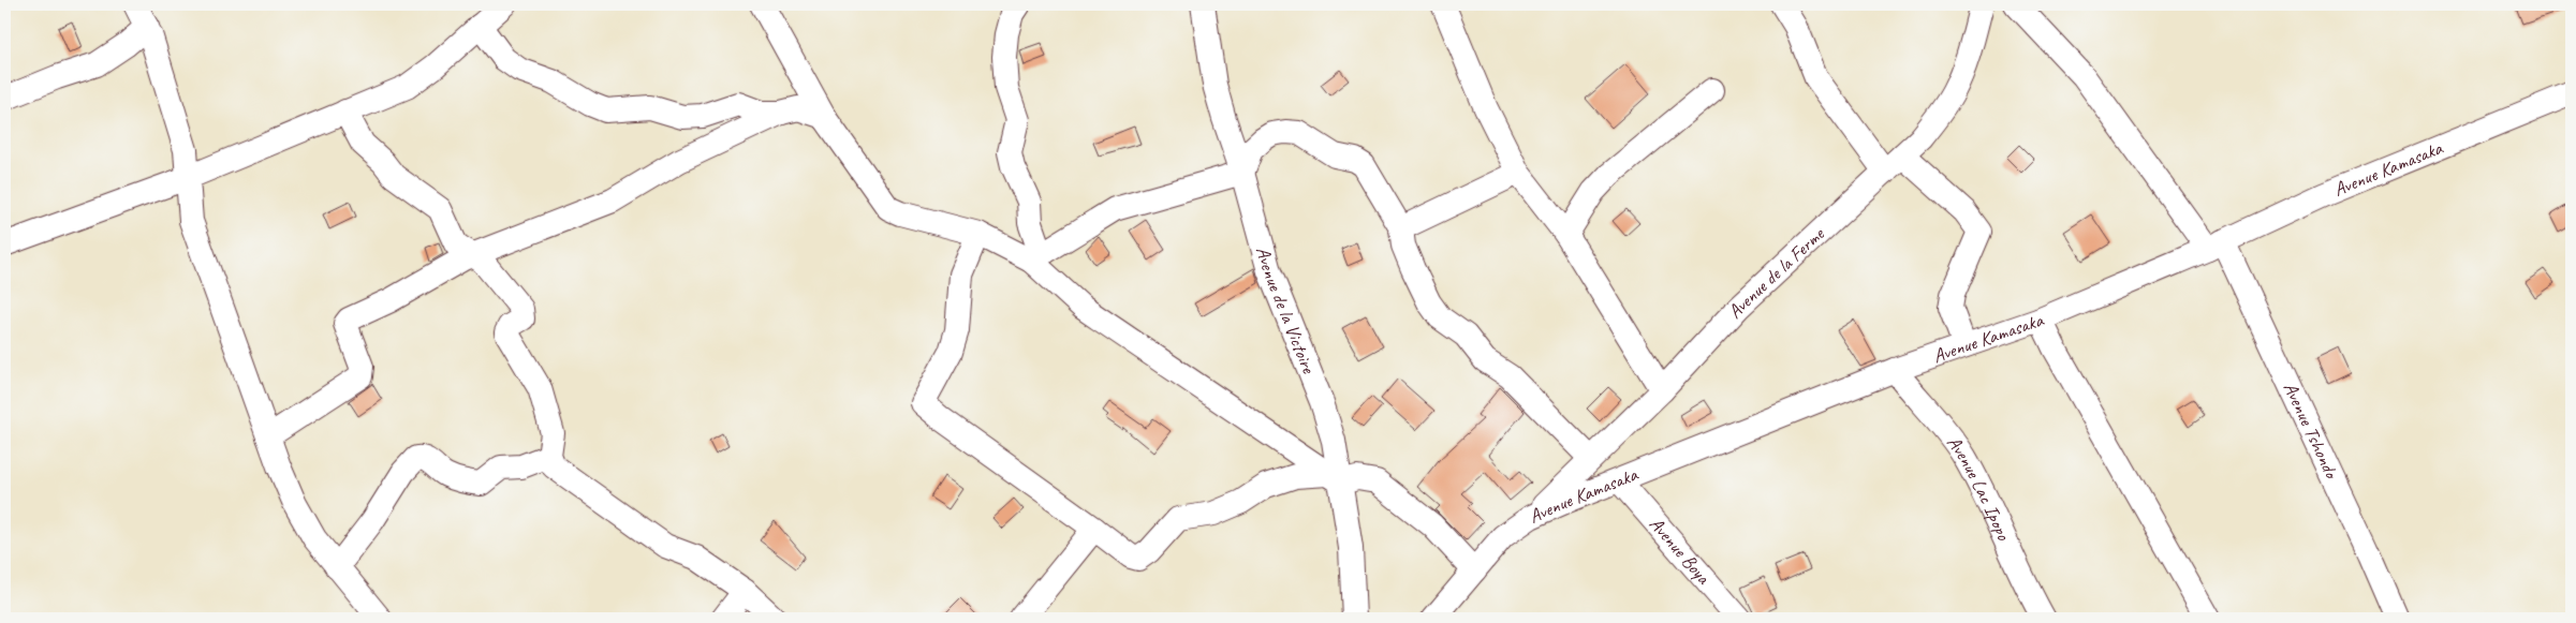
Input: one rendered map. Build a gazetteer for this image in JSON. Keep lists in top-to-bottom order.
{
  "streets": {
    "street": [
      "Avenue Kamasaka",
      "Avenue de la Ferme",
      "Avenue de la Victoire",
      "Avenue Tshondo",
      "Avenue Lac Ipopo",
      "Avenue Boya"
    ]
  },
  "crossings": [
    ["Avenue Kamasaka", "Avenue de la Ferme"],
    ["Avenue Kamasaka", "Avenue Tshondo"],
    ["Avenue Kamasaka", "Avenue Lac Ipopo"],
    ["Avenue Kamasaka", "Avenue Boya"]
  ]
}
